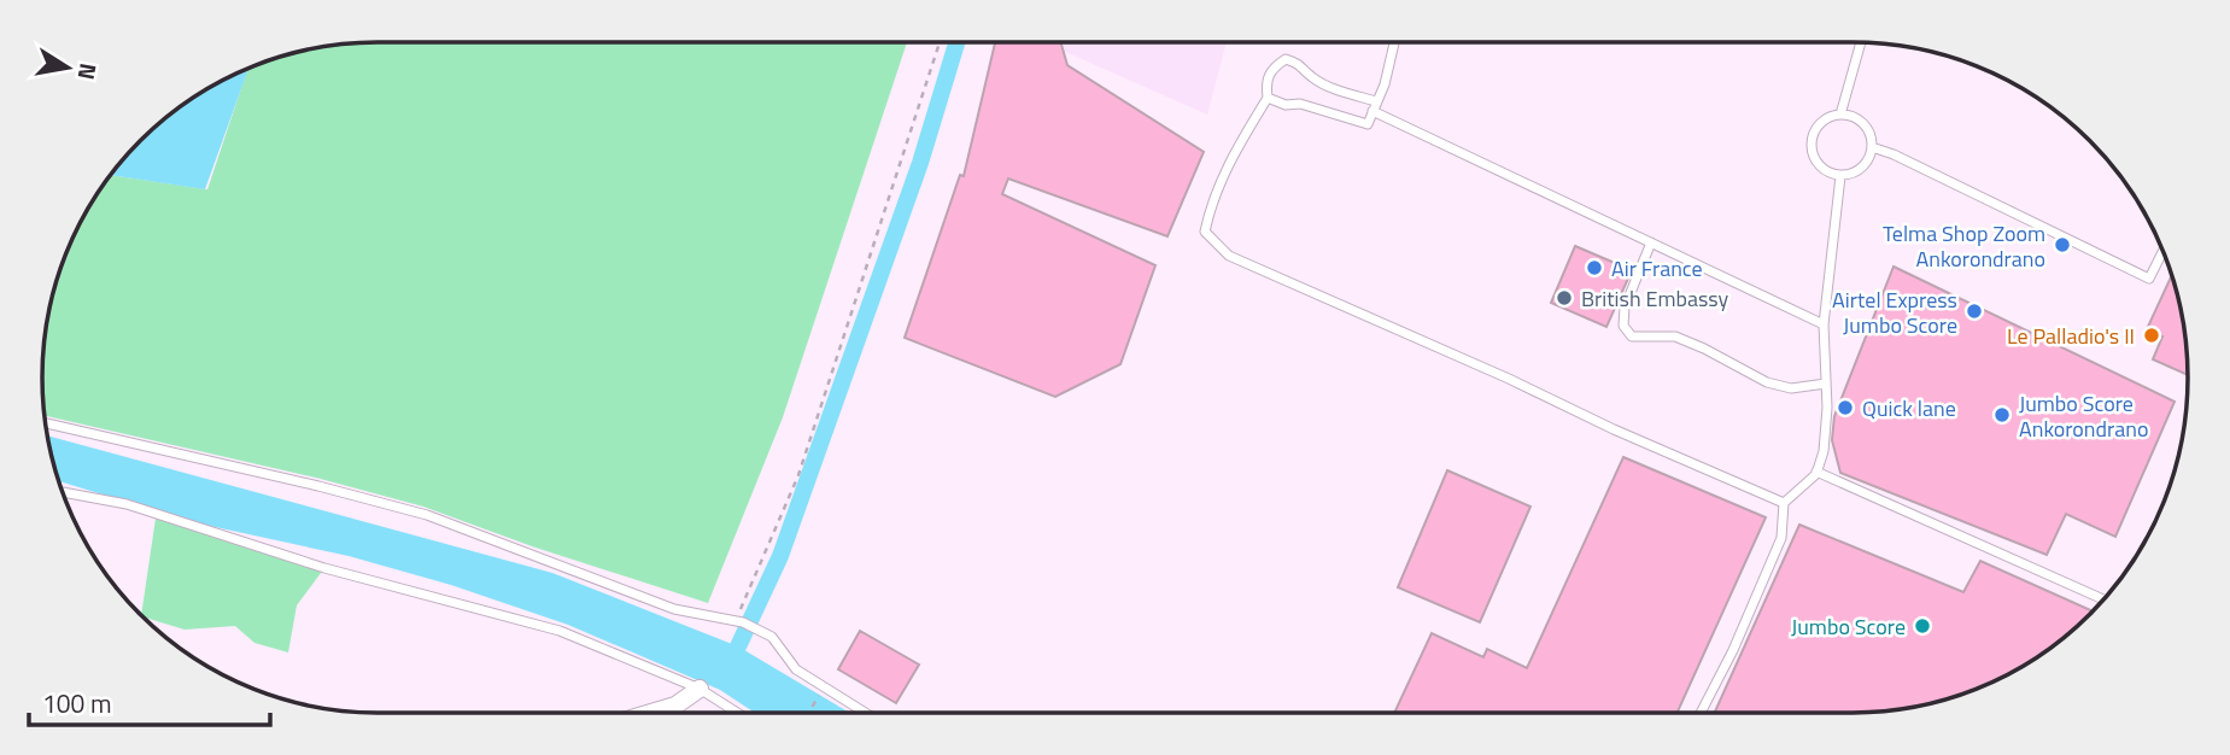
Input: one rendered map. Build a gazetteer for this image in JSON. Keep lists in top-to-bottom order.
{
  "places": [
    "Telma Shop Zoom Ankorondrano",
    "Air France",
    "British Embassy",
    "Airtel Express Jumbo Score",
    "Le Palladio's II",
    "Quick lane",
    "Jumbo Score Ankorondrano",
    "Jumbo Score"
  ],
  "scale_bar": "100 m",
  "north": "right"
}
